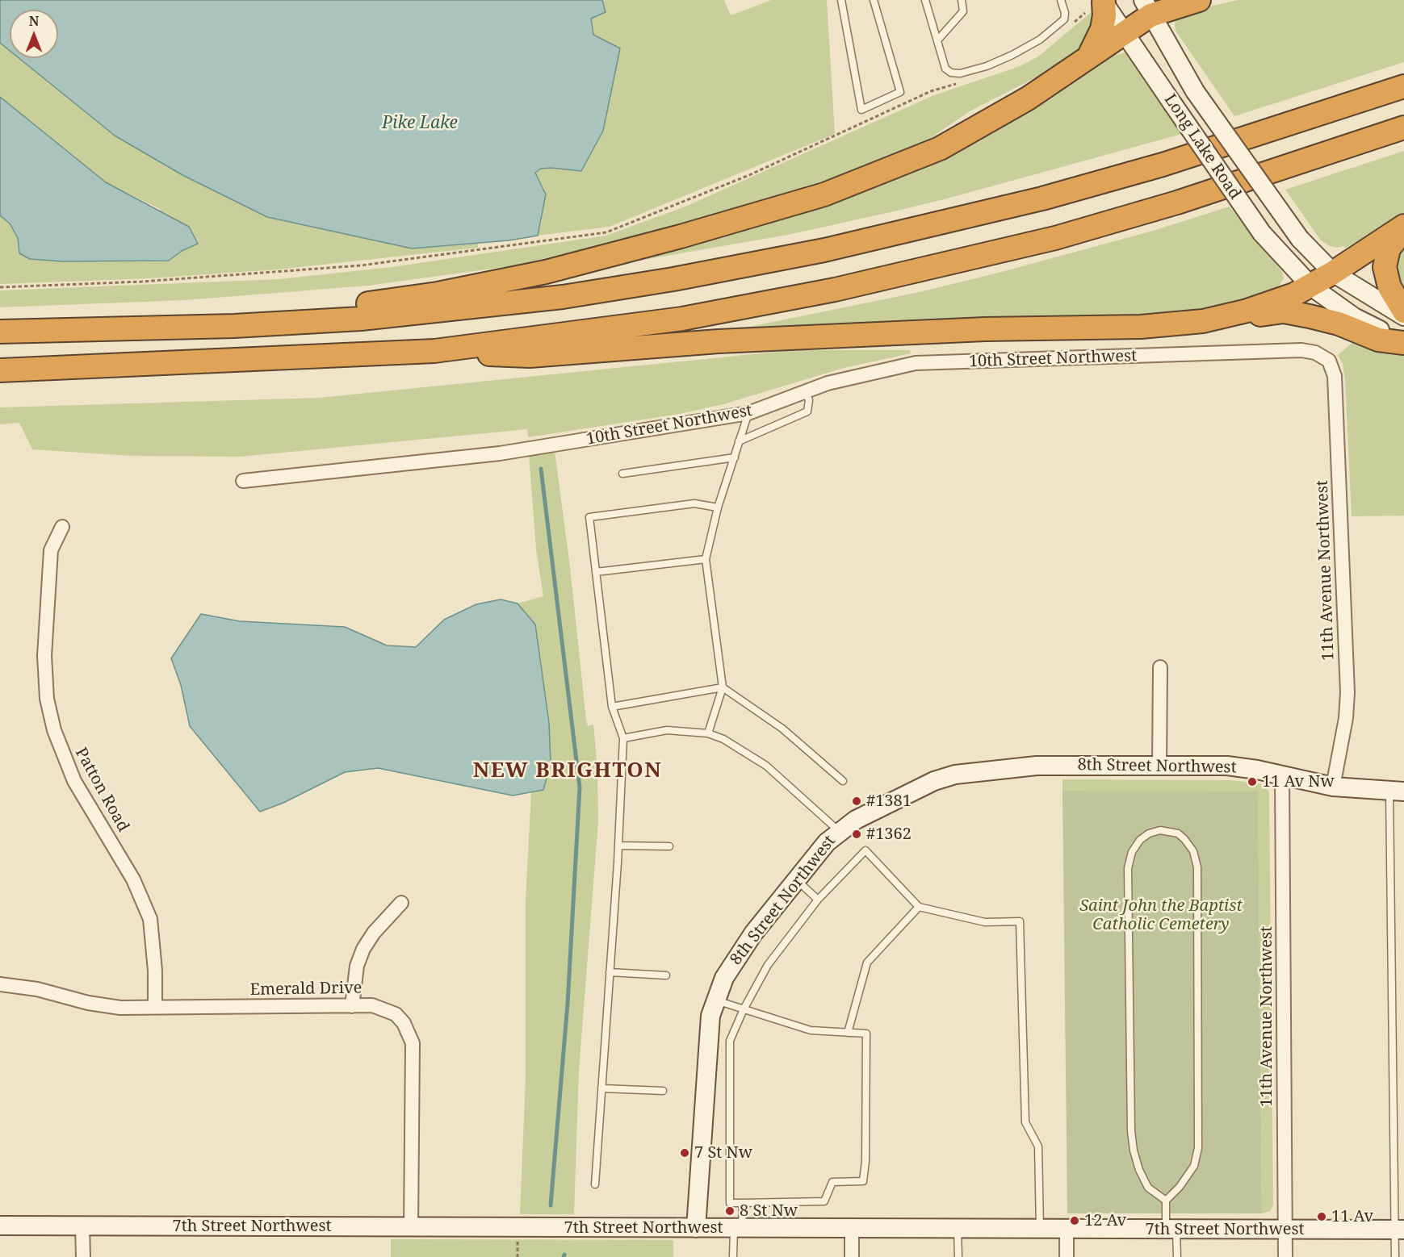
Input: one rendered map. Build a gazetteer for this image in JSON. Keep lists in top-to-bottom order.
{
  "streets": {
    "street": [
      "Long Lake Road",
      "10th Street Northwest",
      "11th Avenue Northwest",
      "8th Street Northwest",
      "Patton Road",
      "Emerald Drive",
      "7th Street Northwest"
    ]
  },
  "crossings": [
    ["10th Street Northwest", "11th Avenue Northwest"],
    ["11th Avenue Northwest", "8th Street Northwest"],
    ["11th Avenue Northwest", "7th Street Northwest"],
    ["8th Street Northwest", "7th Street Northwest"],
    ["Patton Road", "Emerald Drive"],
    ["Emerald Drive", "7th Street Northwest"]
  ],
  "districts": ["NEW BRIGHTON"],
  "water": ["Pike Lake"],
  "parks": ["Saint John the Baptist Catholic Cemetery"],
  "places": [
    "11 Av Nw",
    "#1381",
    "#1362",
    "7 St Nw",
    "8 St Nw",
    "11 Av",
    "12 Av"
  ],
  "north": "top"
}
